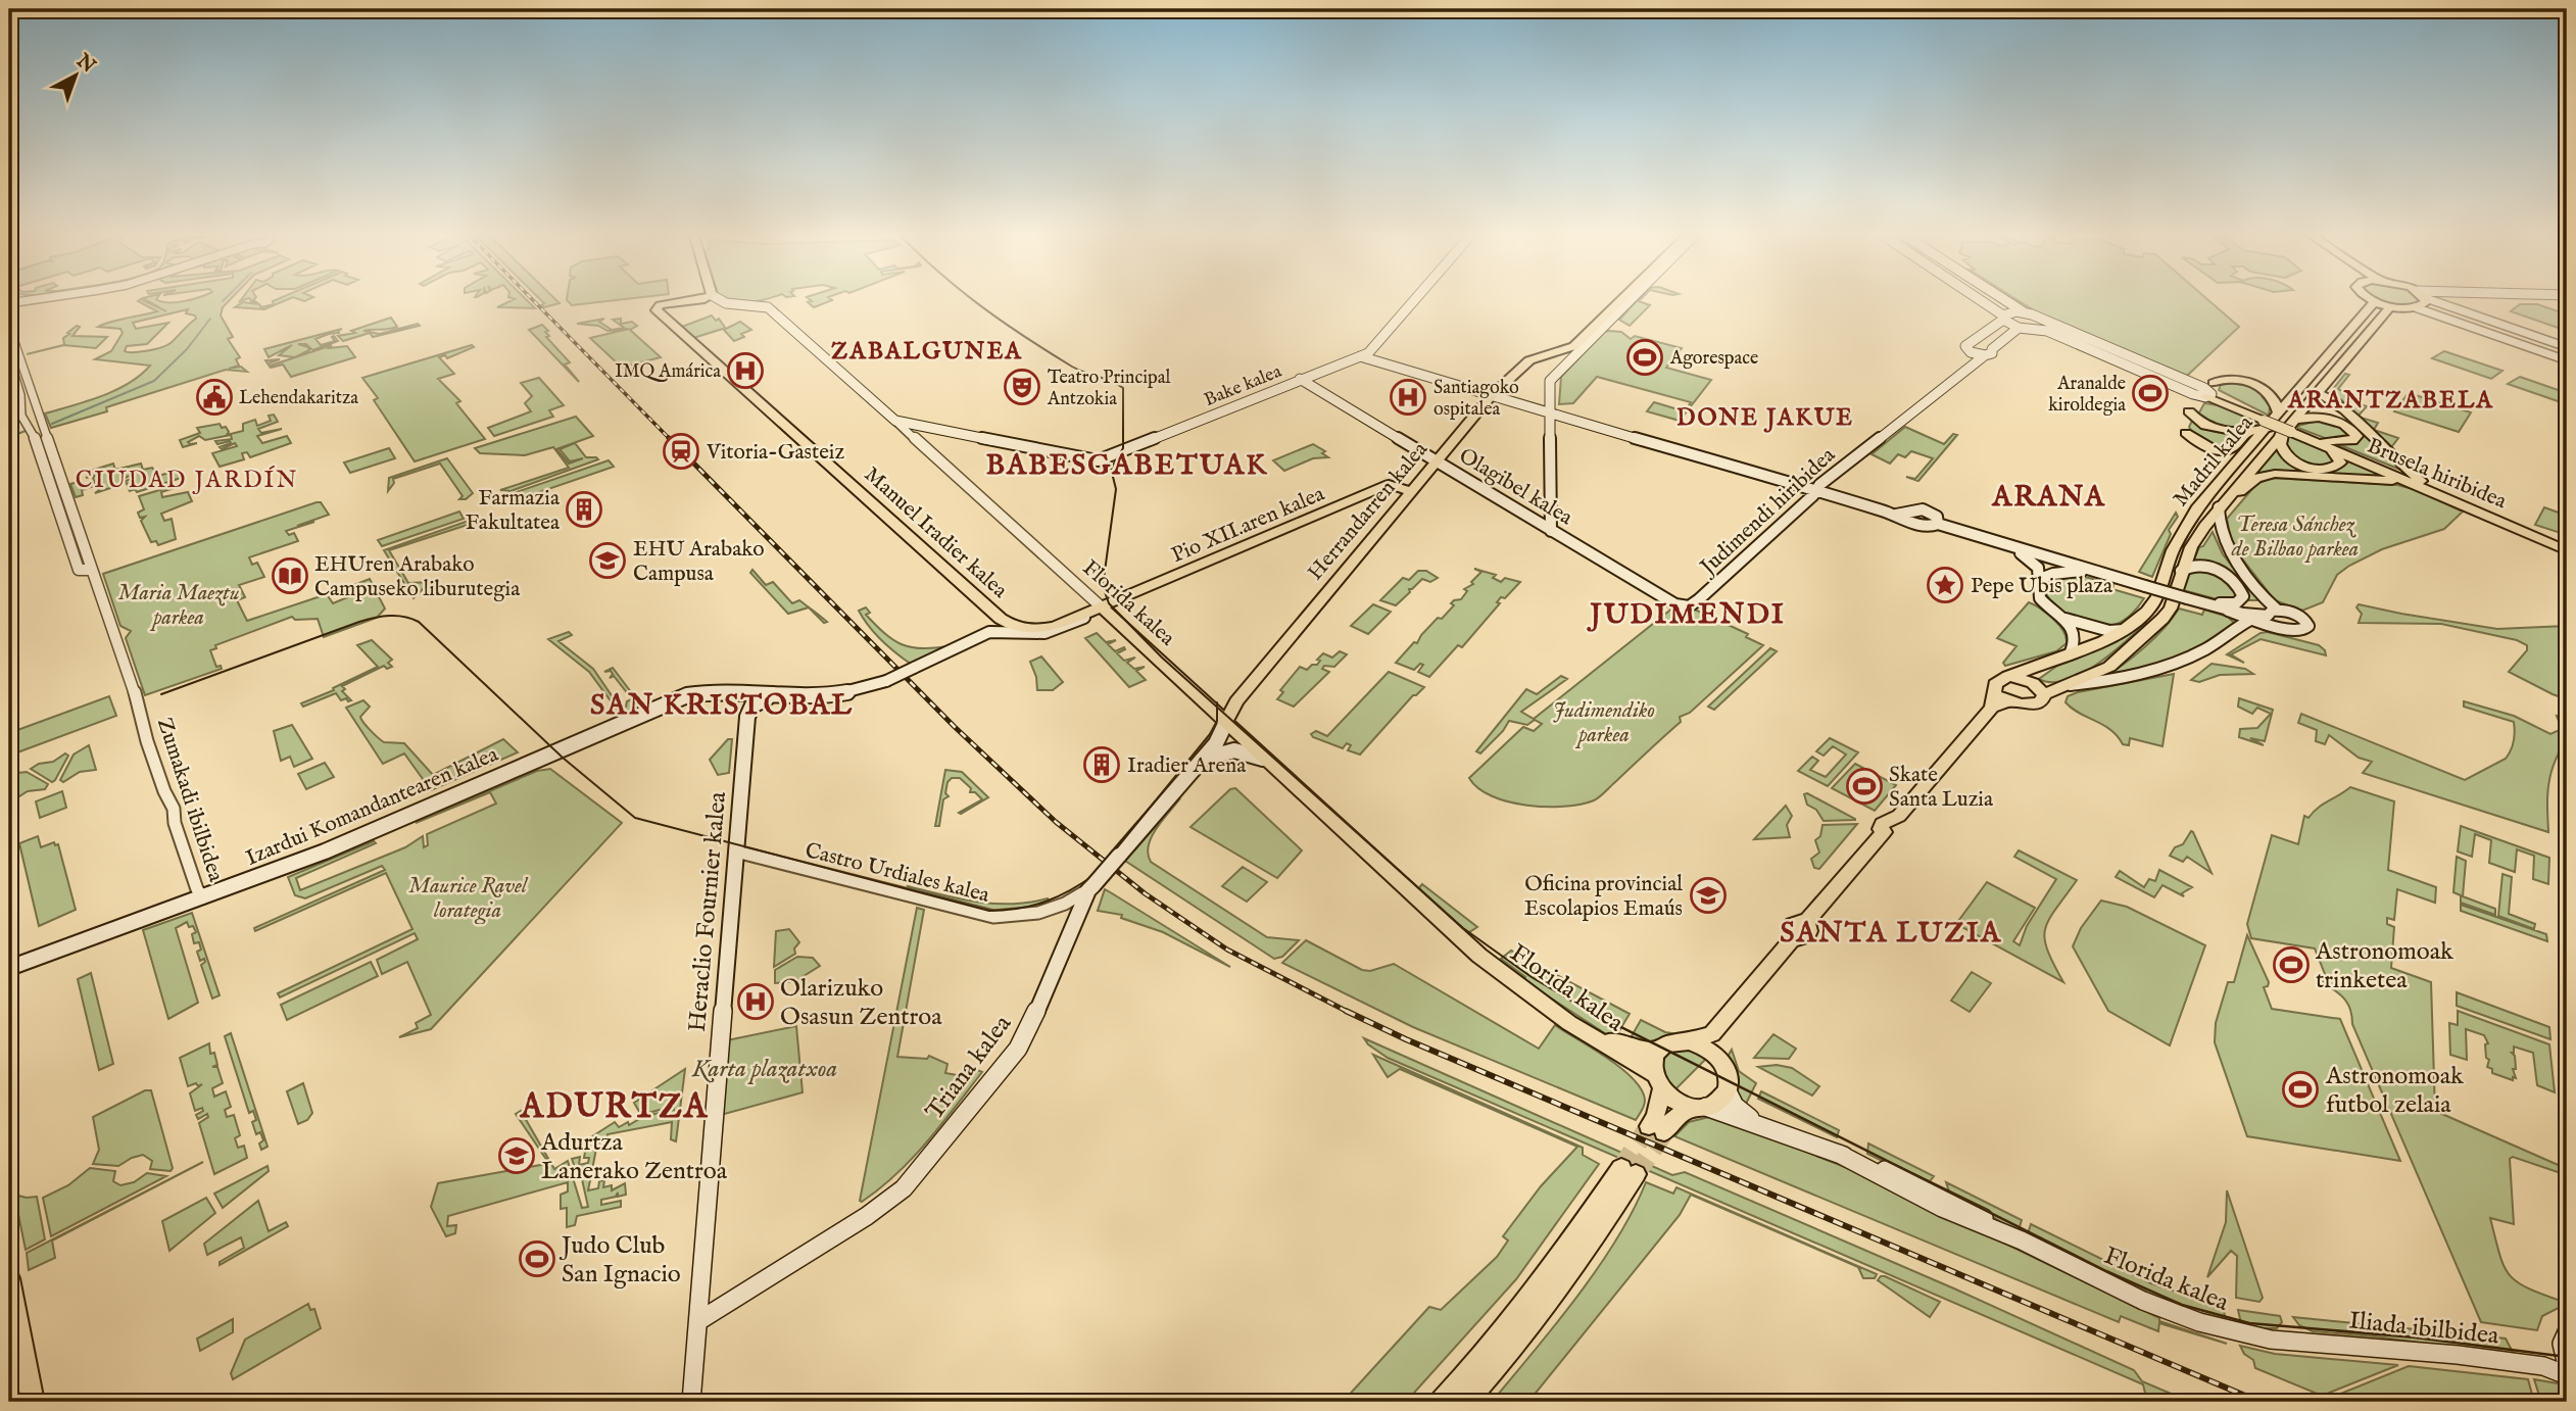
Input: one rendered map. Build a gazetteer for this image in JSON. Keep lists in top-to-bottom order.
{
  "streets": {
    "main road": [
      "Bake kalea",
      "Madril kalea",
      "Brusela hiribidea",
      "Olagibel kalea",
      "Herrandarren kalea",
      "Judimendi hiribidea",
      "Pio XII.aren kalea",
      "Manuel Iradier kalea",
      "Florida kalea",
      "Izardui Komandantearen kalea",
      "Heraclio Fournier kalea",
      "Triana kalea",
      "Iliada ibilbidea"
    ],
    "street": ["Zumakadi ibilbidea", "Castro Urdiales kalea"]
  },
  "crossings": [
    ["Bake kalea", "Olagibel kalea"],
    ["Bake kalea", "Florida kalea"],
    ["Madril kalea", "Brusela hiribidea"],
    ["Olagibel kalea", "Herrandarren kalea"],
    ["Olagibel kalea", "Judimendi hiribidea"],
    ["Herrandarren kalea", "Pio XII.aren kalea"],
    ["Herrandarren kalea", "Florida kalea"],
    ["Herrandarren kalea", "Triana kalea"],
    ["Pio XII.aren kalea", "Manuel Iradier kalea"],
    ["Pio XII.aren kalea", "Florida kalea"],
    ["Florida kalea", "Triana kalea"],
    ["Florida kalea", "Iliada ibilbidea"],
    ["Zumakadi ibilbidea", "Izardui Komandantearen kalea"],
    ["Izardui Komandantearen kalea", "Heraclio Fournier kalea"],
    ["Castro Urdiales kalea", "Heraclio Fournier kalea"],
    ["Castro Urdiales kalea", "Triana kalea"],
    ["Heraclio Fournier kalea", "Triana kalea"]
  ],
  "districts": [
    "ZABALGUNEA",
    "ARANTZABELA",
    "DONE JAKUE",
    "BABESGABETUAK",
    "CIUDAD JARDÍN",
    "ARANA",
    "JUDIMENDI",
    "SAN KRISTOBAL",
    "SANTA LUZIA",
    "ADURTZA"
  ],
  "parks": [
    "Teresa Sánchez de Bilbao parkea",
    "Maria Maeztu parkea",
    "Judimendiko parkea",
    "Maurice Ravel lorategia",
    "Karta plazatxoa"
  ],
  "places": {
    "sports": [
      "Agorespace",
      "Aranalde kiroldegia",
      "Skate Santa Luzia",
      "Astronomoak trinketea",
      "Astronomoak futbol zelaia",
      "Judo Club San Ignacio"
    ],
    "hospital": ["IMQ Amárica", "Santiagoko ospitalea", "Olarizuko Osasun Zentroa"],
    "theatre": ["Teatro Principal Antzokia"],
    "public building": ["Lehendakaritza"],
    "station": ["Vitoria-Gasteiz"],
    "building": ["Farmazia Fakultatea", "Iradier Arena"],
    "school or university": ["EHU Arabako Campusa", "Oficina provincial Escolapios Emaús", "Adurtza Lanerako Zentroa"],
    "library": ["EHUren Arabako Campuseko liburutegia"],
    "place": ["Pepe Ubis plaza"]
  },
  "north": "top right"
}
